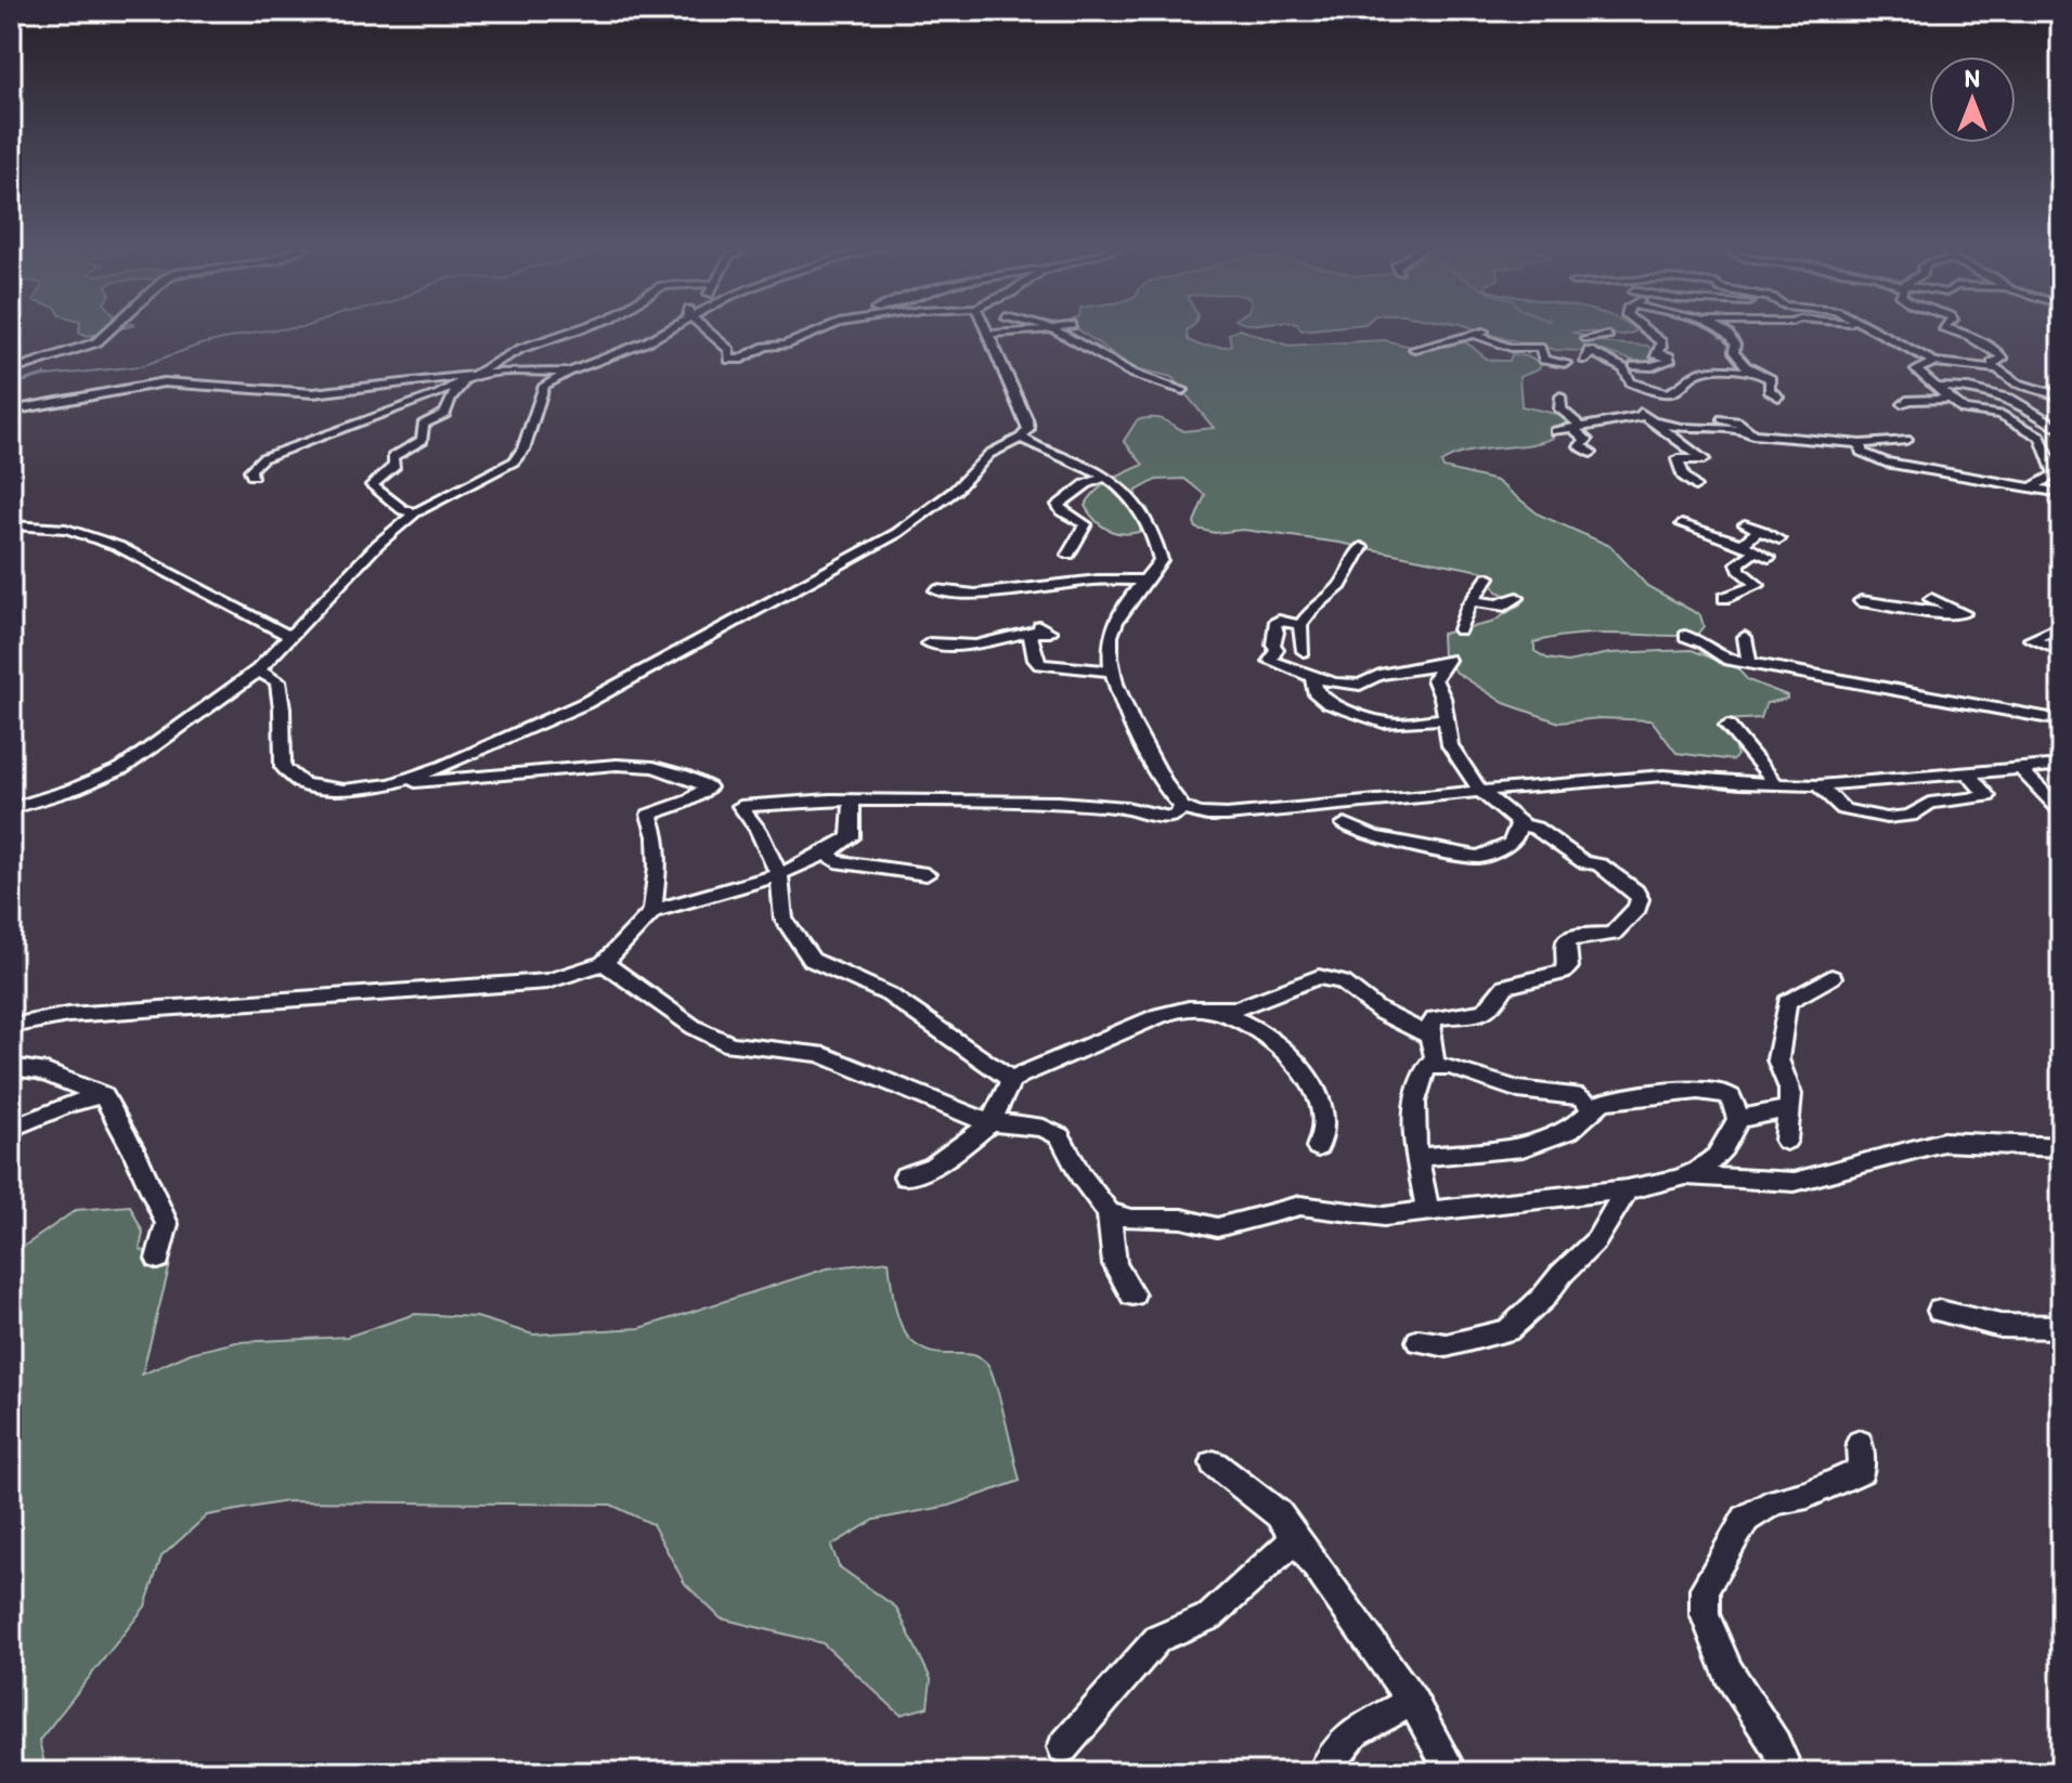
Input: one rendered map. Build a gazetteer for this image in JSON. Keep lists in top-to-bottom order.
{
  "north": "top"
}
